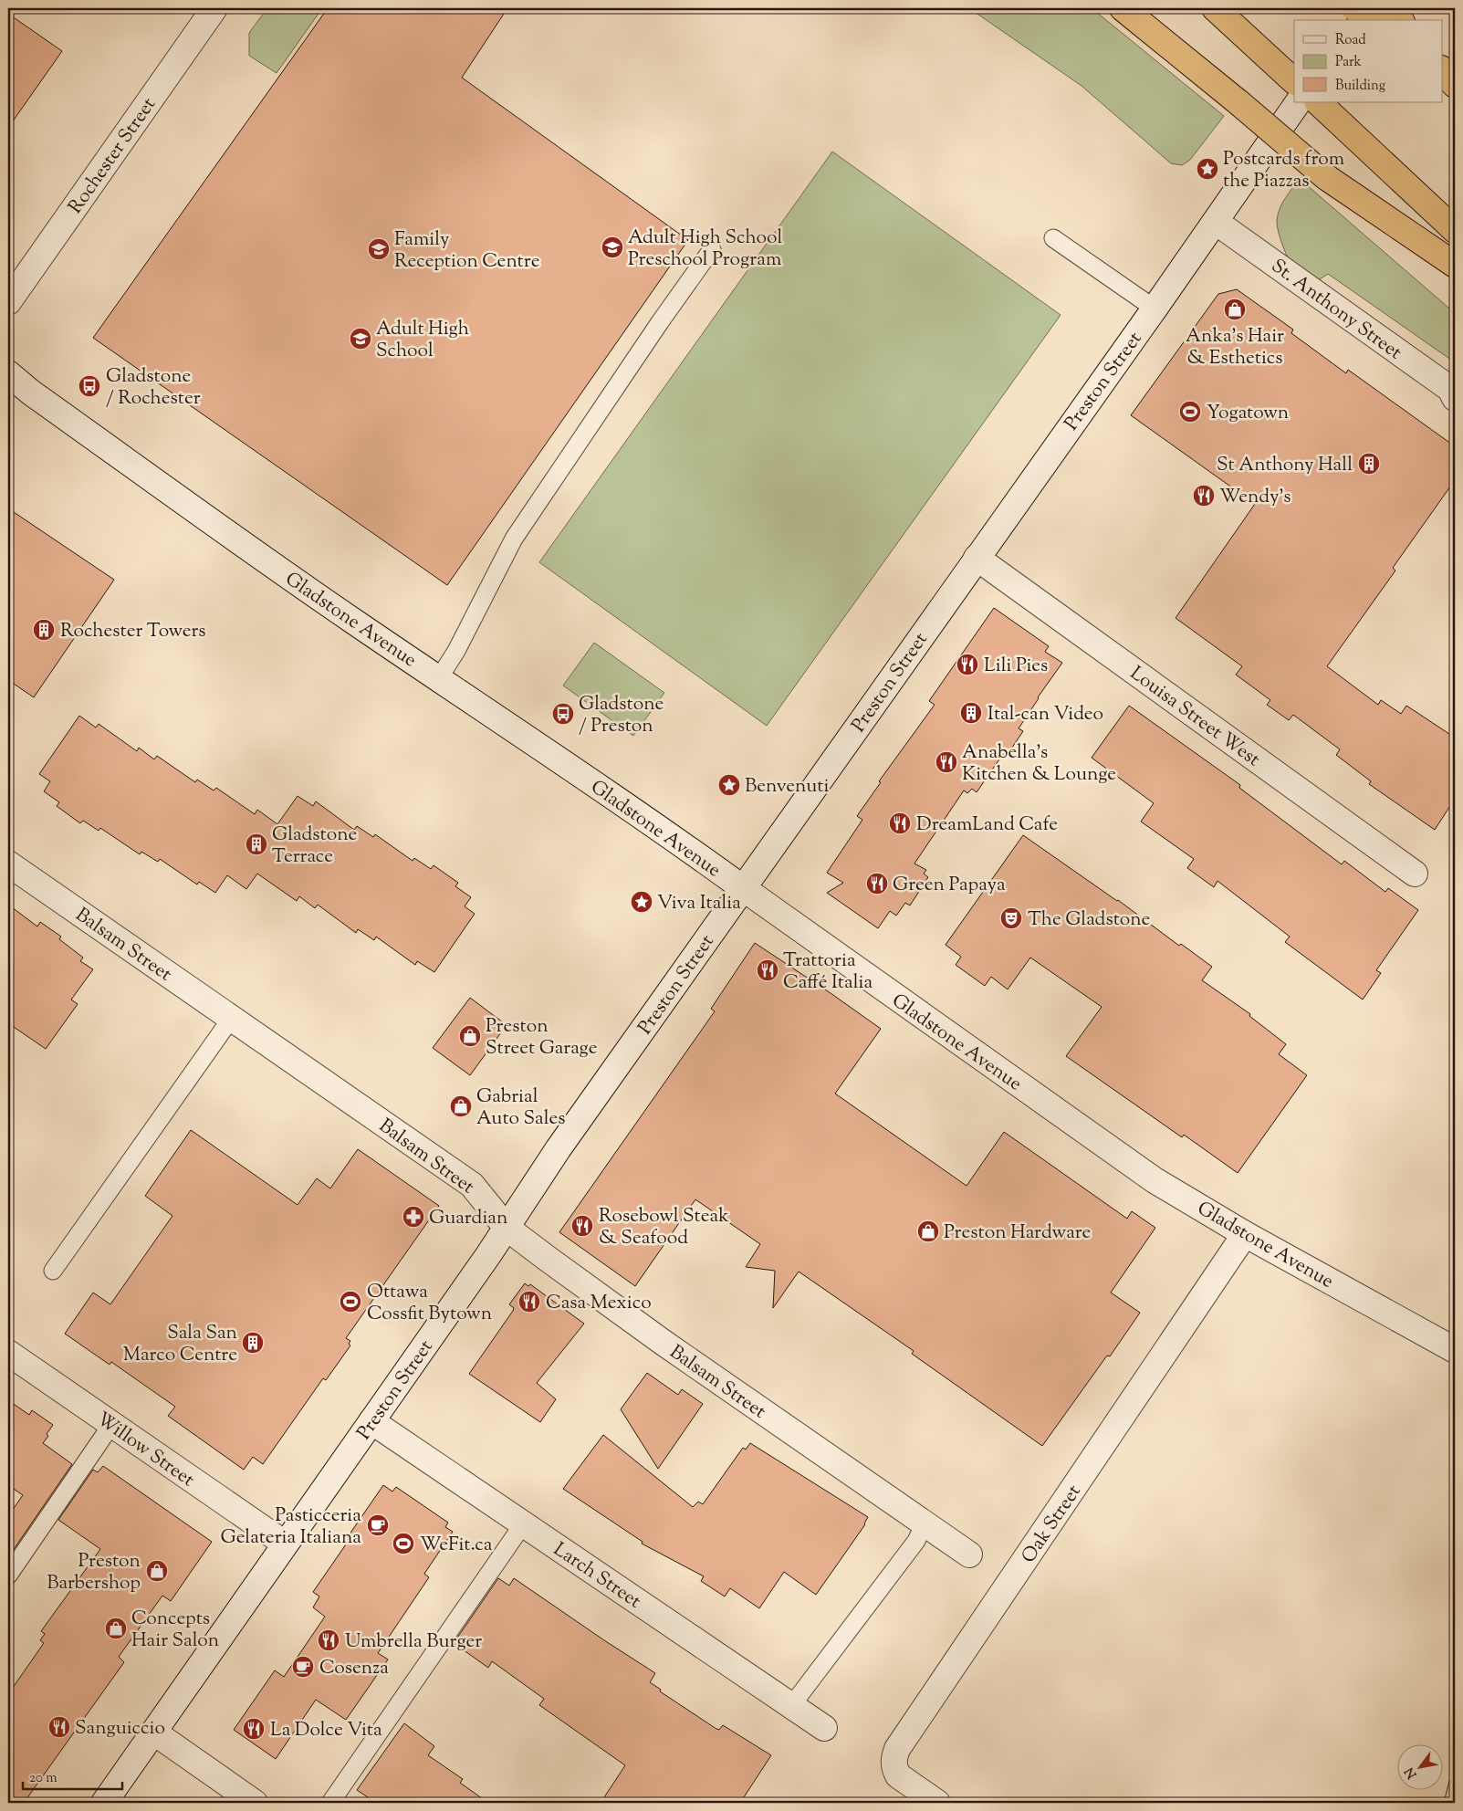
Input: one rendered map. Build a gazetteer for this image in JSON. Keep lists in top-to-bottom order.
{
  "streets": {
    "street": [
      "Rochester Street",
      "St. Anthony Street",
      "Preston Street",
      "Gladstone Avenue",
      "Louisa Street West",
      "Balsam Street",
      "Willow Street",
      "Oak Street",
      "Larch Street"
    ]
  },
  "crossings": [
    ["St. Anthony Street", "Preston Street"],
    ["Preston Street", "Gladstone Avenue"],
    ["Preston Street", "Louisa Street West"],
    ["Preston Street", "Balsam Street"],
    ["Preston Street", "Willow Street"],
    ["Preston Street", "Larch Street"],
    ["Gladstone Avenue", "Oak Street"]
  ],
  "places": {
    "place": ["Postcards from the Piazzas", "Benvenuti", "Viva Italia"],
    "school or university": ["Adult High School Preschool Program", "Family Reception Centre", "Adult High School"],
    "shop": [
      "Anka's Hair & Esthetics",
      "Preston Street Garage",
      "Gabrial Auto Sales",
      "Preston Hardware",
      "Preston Barbershop",
      "Concepts Hair Salon"
    ],
    "bus stop": ["Gladstone / Rochester", "Gladstone / Preston"],
    "sports": ["Yogatown", "Ottawa Cossfit Bytown", "WeFit.ca"],
    "building": [
      "St Anthony Hall",
      "Rochester Towers",
      "Ital-can Video",
      "Gladstone Terrace",
      "Sala San Marco Centre"
    ],
    "restaurant": [
      "Wendy's",
      "Lili Pies",
      "Anabella's Kitchen & Lounge",
      "DreamLand Cafe",
      "Green Papaya",
      "Trattoria Caffé Italia",
      "Rosebowl Steak & Seafood",
      "Casa Mexico",
      "Umbrella Burger",
      "Sanguiccio",
      "La Dolce Vita"
    ],
    "theatre": ["The Gladstone"],
    "pharmacy": ["Guardian"],
    "cafe": ["Pasticceria Gelateria Italiana", "Cosenza"]
  },
  "legend": ["Road", "Park", "Building"],
  "scale_bar": "20 m",
  "north": "bottom left"
}
